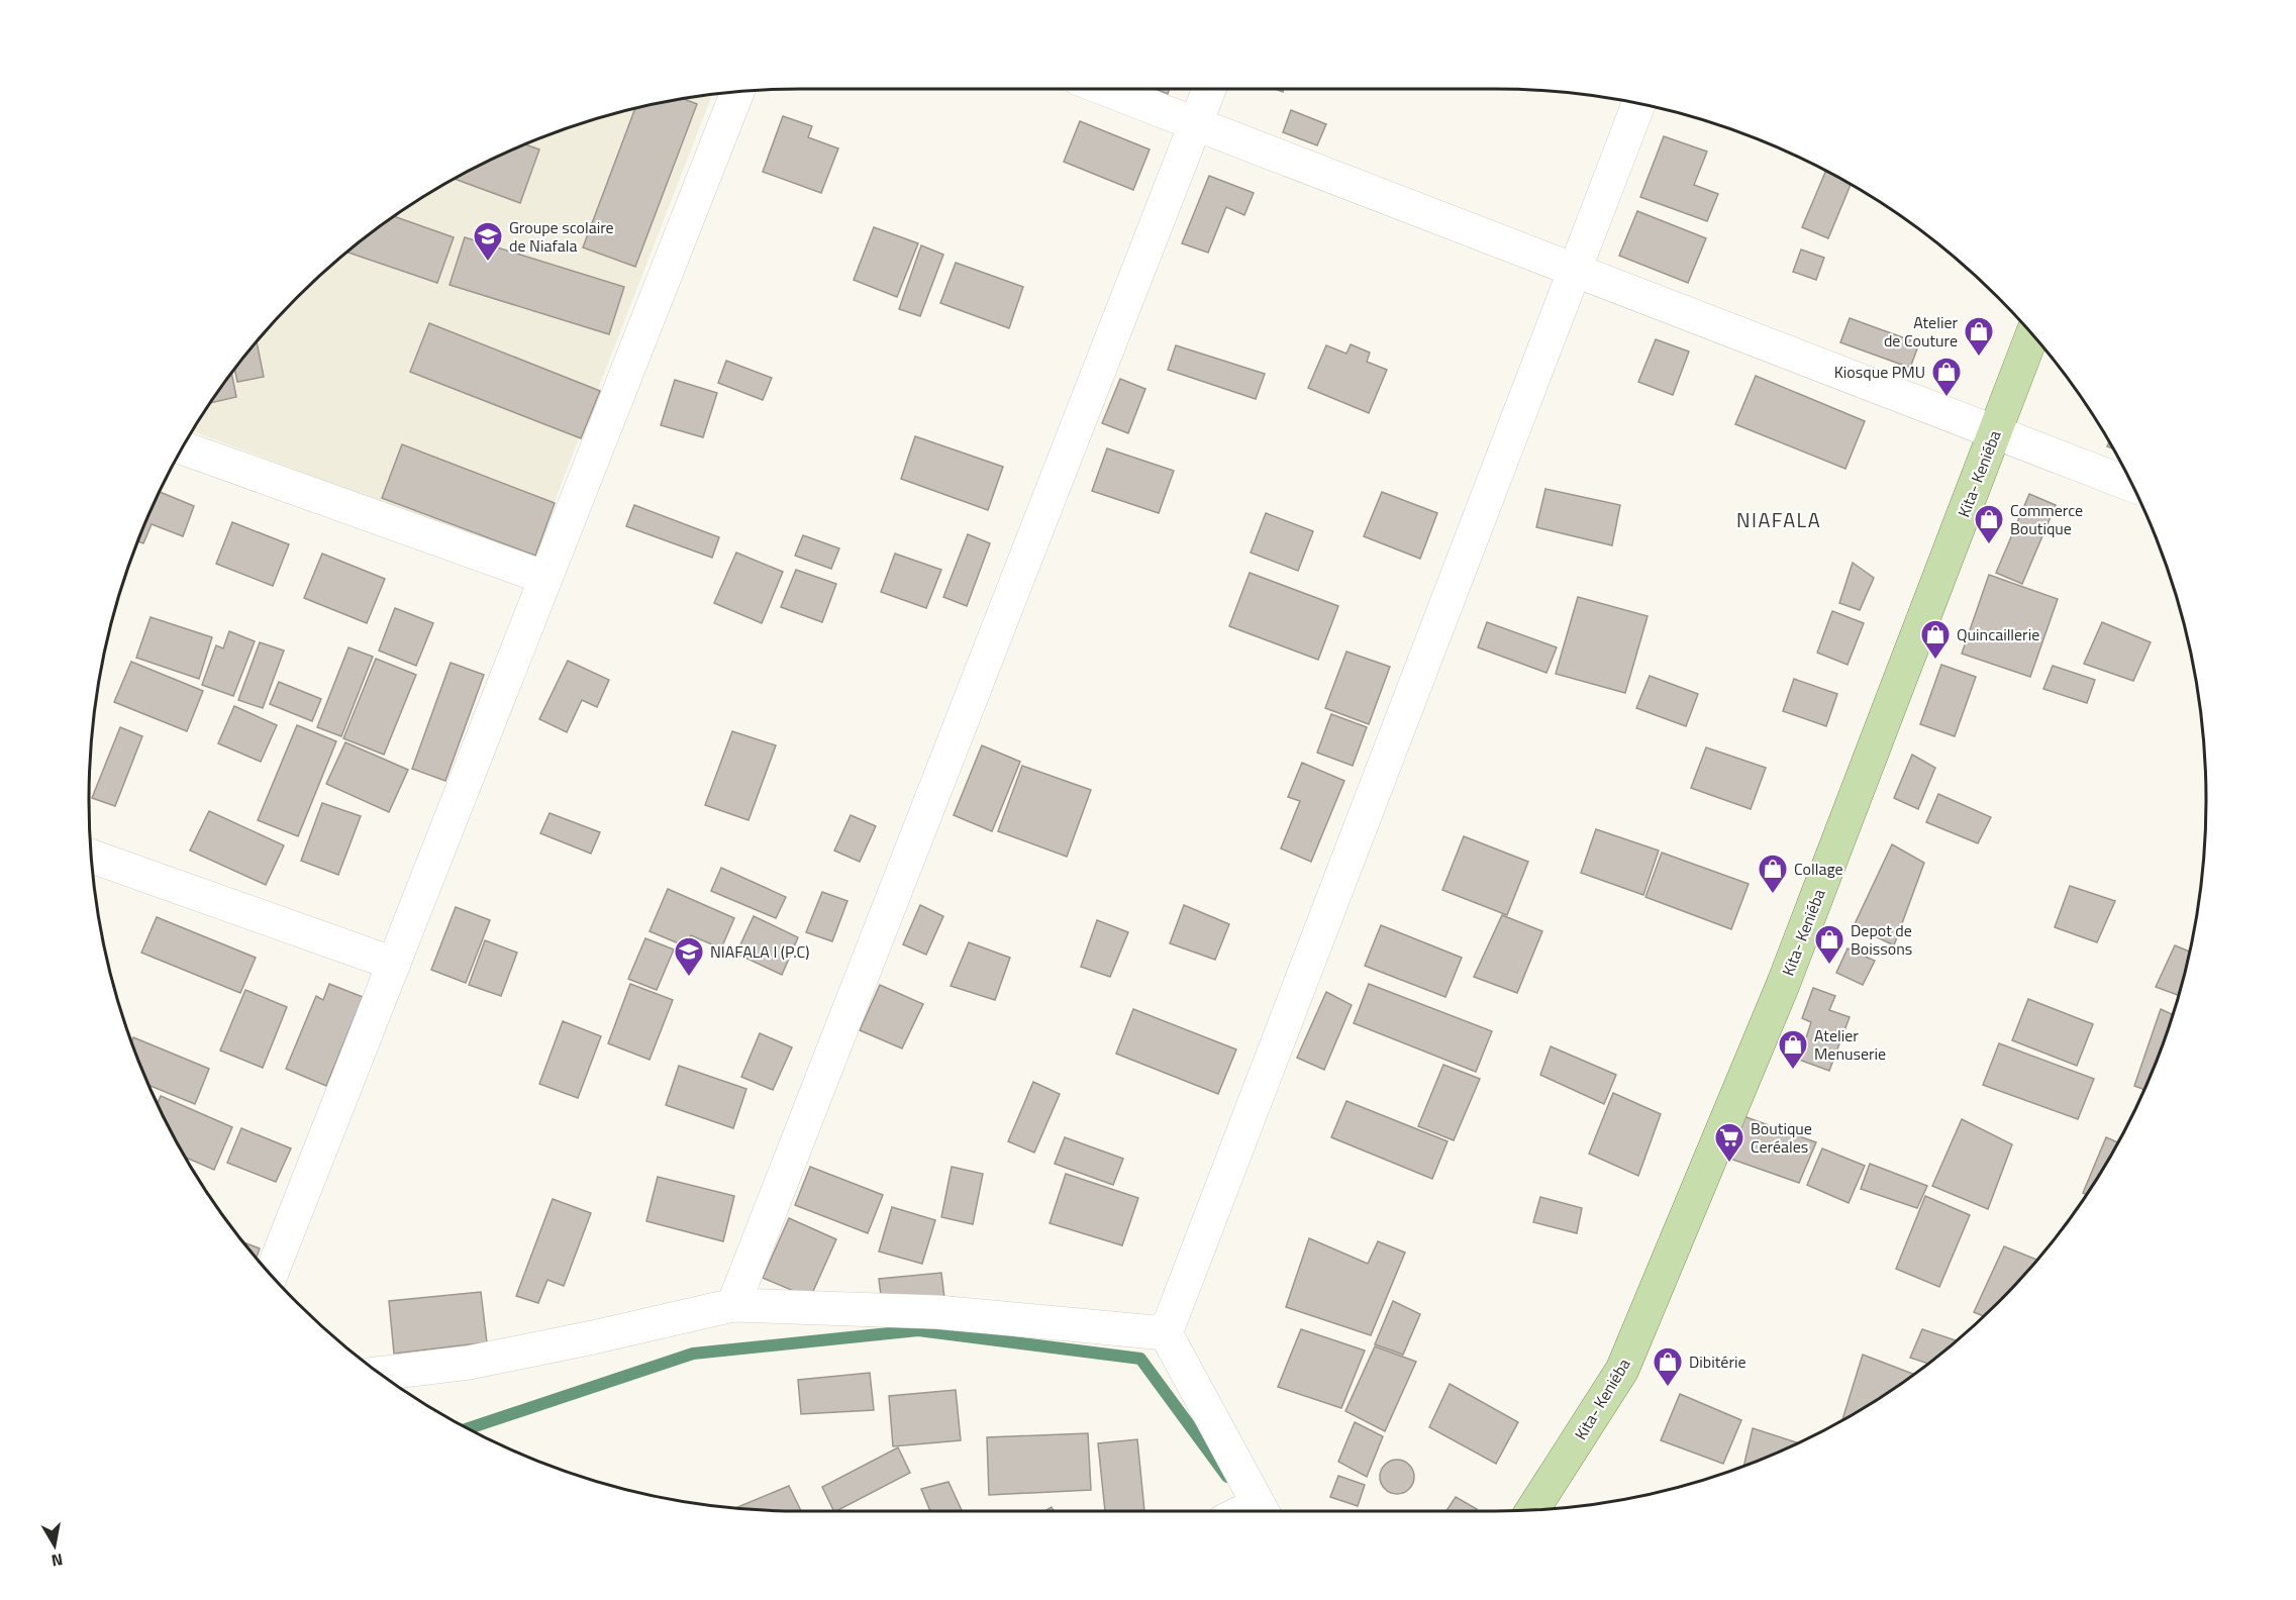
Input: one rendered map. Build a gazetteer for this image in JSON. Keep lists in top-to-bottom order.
{
  "streets": {
    "main road": ["Kita- Keniéba"]
  },
  "districts": ["NIAFALA"],
  "places": {
    "school or university": ["Groupe scolaire de Niafala", "NIAFALA I (P.C)"],
    "shop": [
      "Atelier de Couture",
      "Kiosque PMU",
      "Commerce Boutique",
      "Quincaillerie",
      "Collage",
      "Depot de Boissons",
      "Atelier Menuserie",
      "Dibitérie"
    ],
    "supermarket": ["Boutique Ceréales"]
  },
  "north": "bottom"
}
